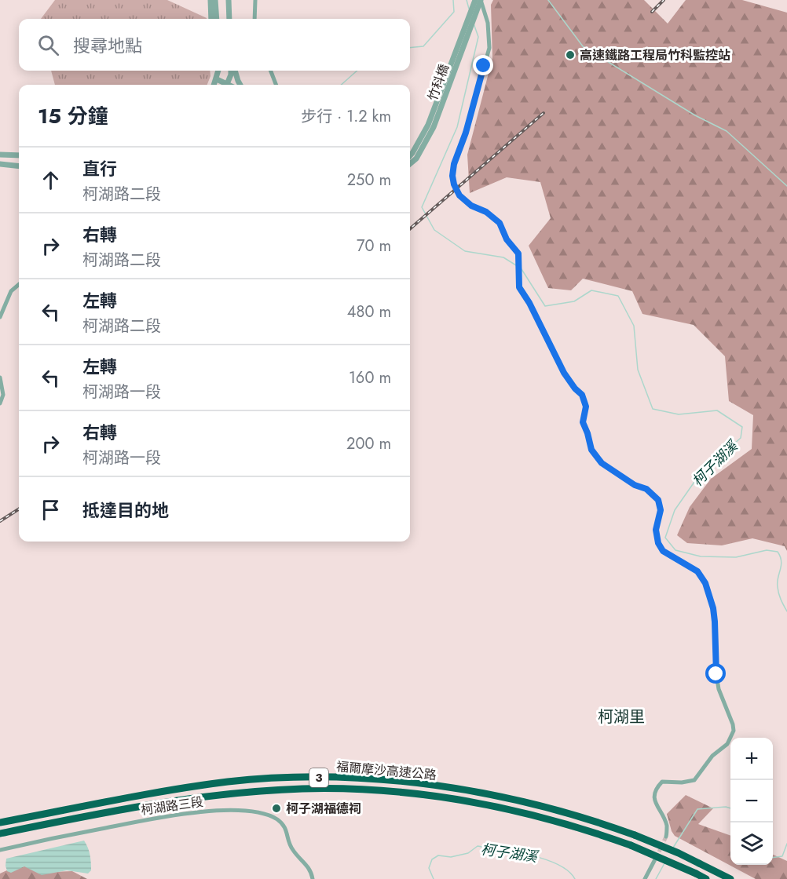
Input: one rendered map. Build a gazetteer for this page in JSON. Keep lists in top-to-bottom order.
{
  "streets": {
    "highway": ["福爾摩沙高速公路", "3"],
    "street": ["竹科橋", "柯湖路三段"]
  },
  "districts": ["柯湖里"],
  "water": ["柯子湖溪"],
  "places": ["高速鐵路工程局竹科監控站", "柯子湖福德祠"],
  "page": {
    "search": "搜尋地點",
    "heading": ["15 分鐘", "步行 · 1.2 km"],
    "list": [
      ["直行", "柯湖路二段", "250 m"],
      ["右轉", "柯湖路二段", "70 m"],
      ["左轉", "柯湖路二段", "480 m"],
      ["左轉", "柯湖路一段", "160 m"],
      ["右轉", "柯湖路一段", "200 m"],
      "抵達目的地"
    ],
    "map_buttons": ["+", "−"]
  }
}
